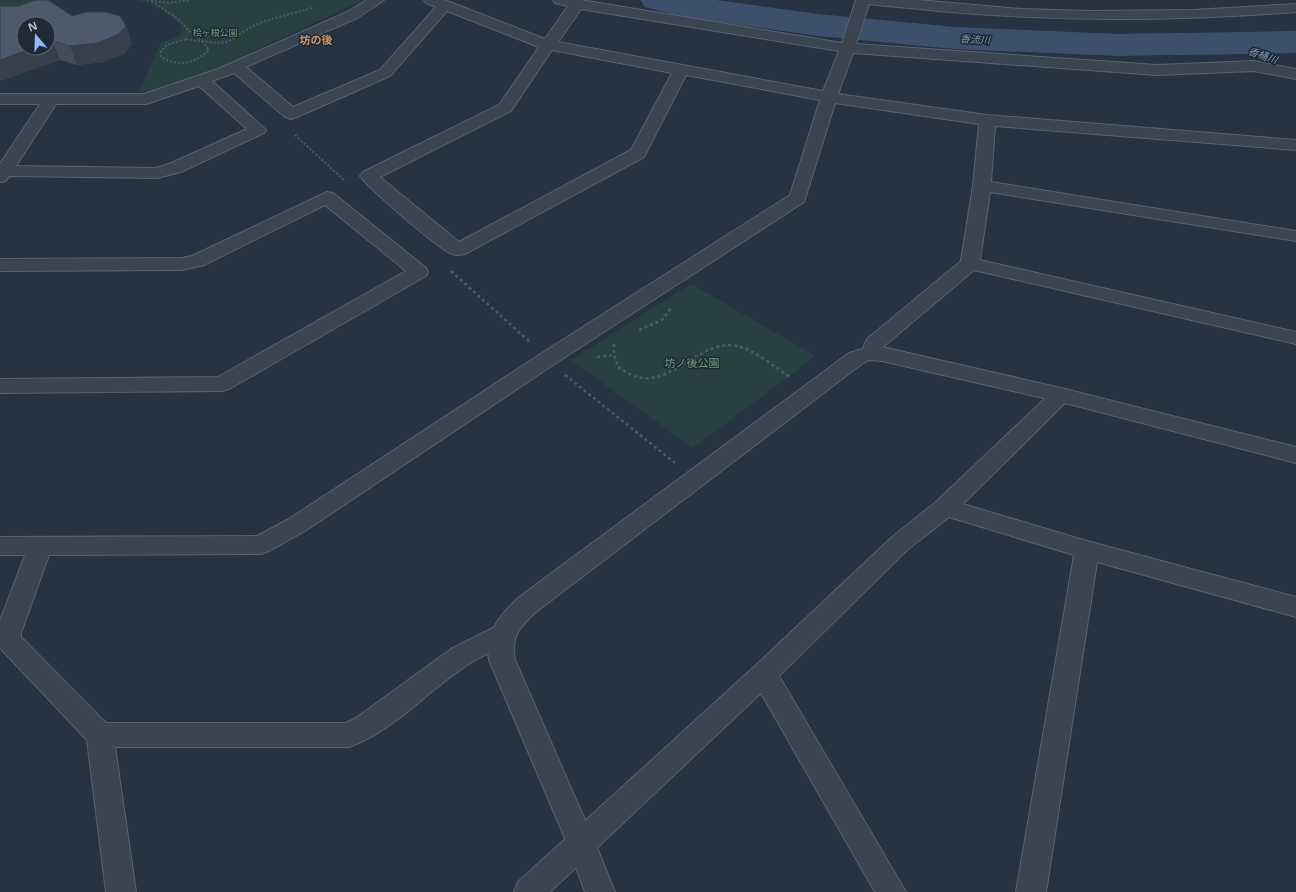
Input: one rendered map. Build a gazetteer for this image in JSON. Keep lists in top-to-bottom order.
{
  "districts": ["坊の後"],
  "water": ["香流川", "香桶川"],
  "parks": ["桧ヶ根公園", "坊ノ後公園"],
  "north": "top"
}
